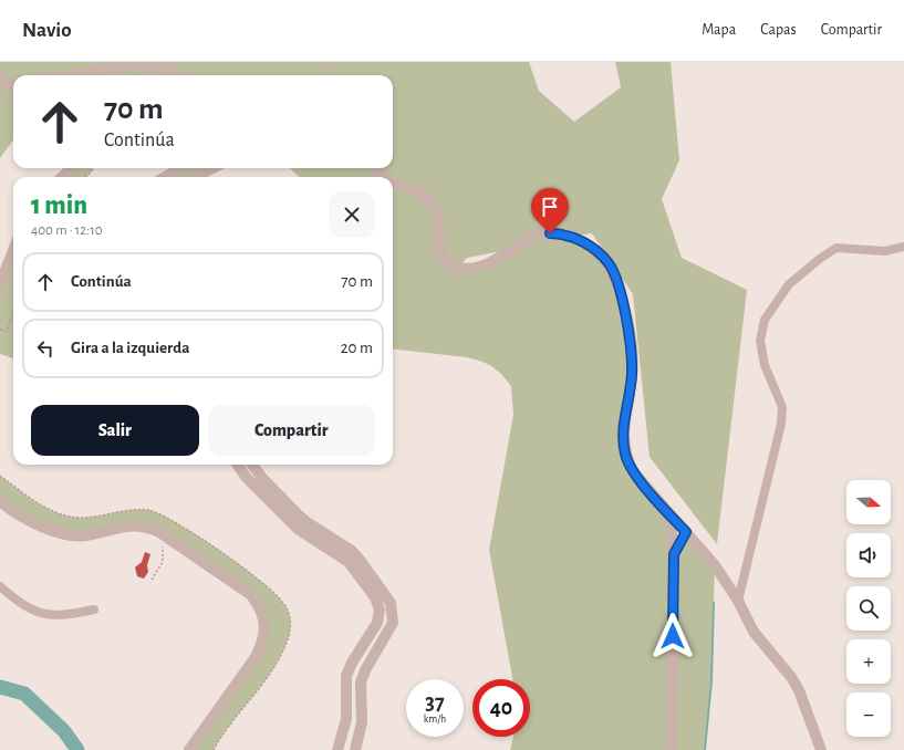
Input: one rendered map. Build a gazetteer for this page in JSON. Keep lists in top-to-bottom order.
{
  "north": "right",
  "page": {
    "header": "Navio",
    "nav": ["Mapa", "Capas", "Compartir"],
    "turn": ["70 m", "Continúa"],
    "heading": ["1 min", "400 m · 12:10"],
    "list": [
      {
        "name": "Continúa",
        "value": "70 m"
      },
      {
        "name": "Gira a la izquierda",
        "value": "20 m"
      }
    ],
    "buttons": ["Salir", "Compartir"],
    "map_buttons": ["+", "−"],
    "speed": "37 km/h",
    "limit": "40"
  }
}
